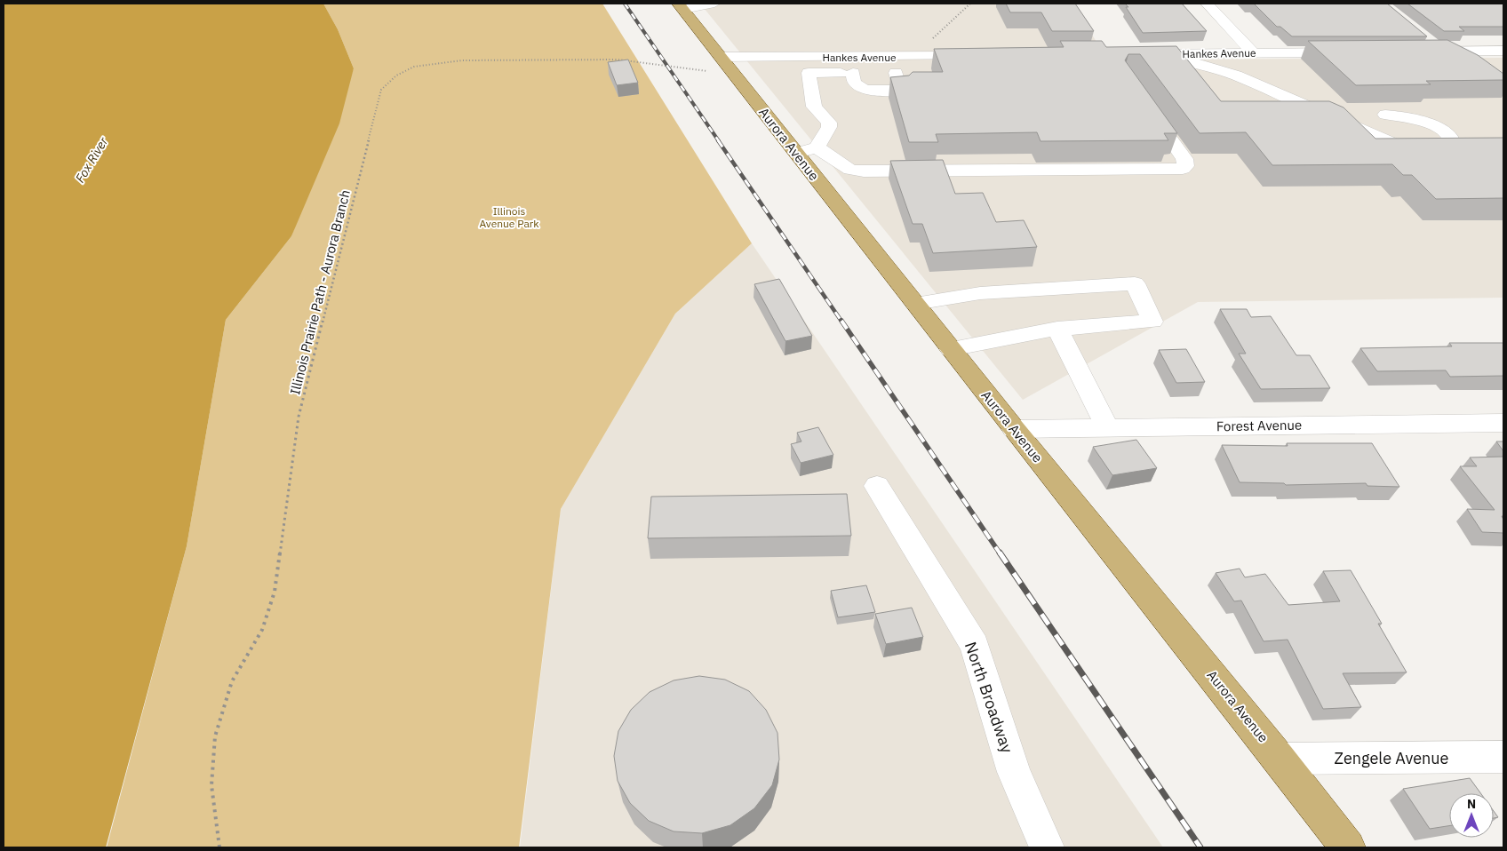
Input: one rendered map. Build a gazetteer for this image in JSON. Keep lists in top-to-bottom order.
{
  "streets": {
    "main road": ["Aurora Avenue"],
    "street": [
      "Hankes Avenue",
      "Forest Avenue",
      "North Broadway",
      "Zengele Avenue"
    ],
    "path": ["Illinois Prairie Path - Aurora Branch"]
  },
  "crossings": [
    ["Hankes Avenue", "Aurora Avenue"],
    ["Aurora Avenue", "Illinois Prairie Path - Aurora Branch"],
    ["Aurora Avenue", "Forest Avenue"],
    ["Aurora Avenue", "Zengele Avenue"]
  ],
  "water": ["Fox River"],
  "parks": ["Illinois Avenue Park"],
  "north": "top"
}
